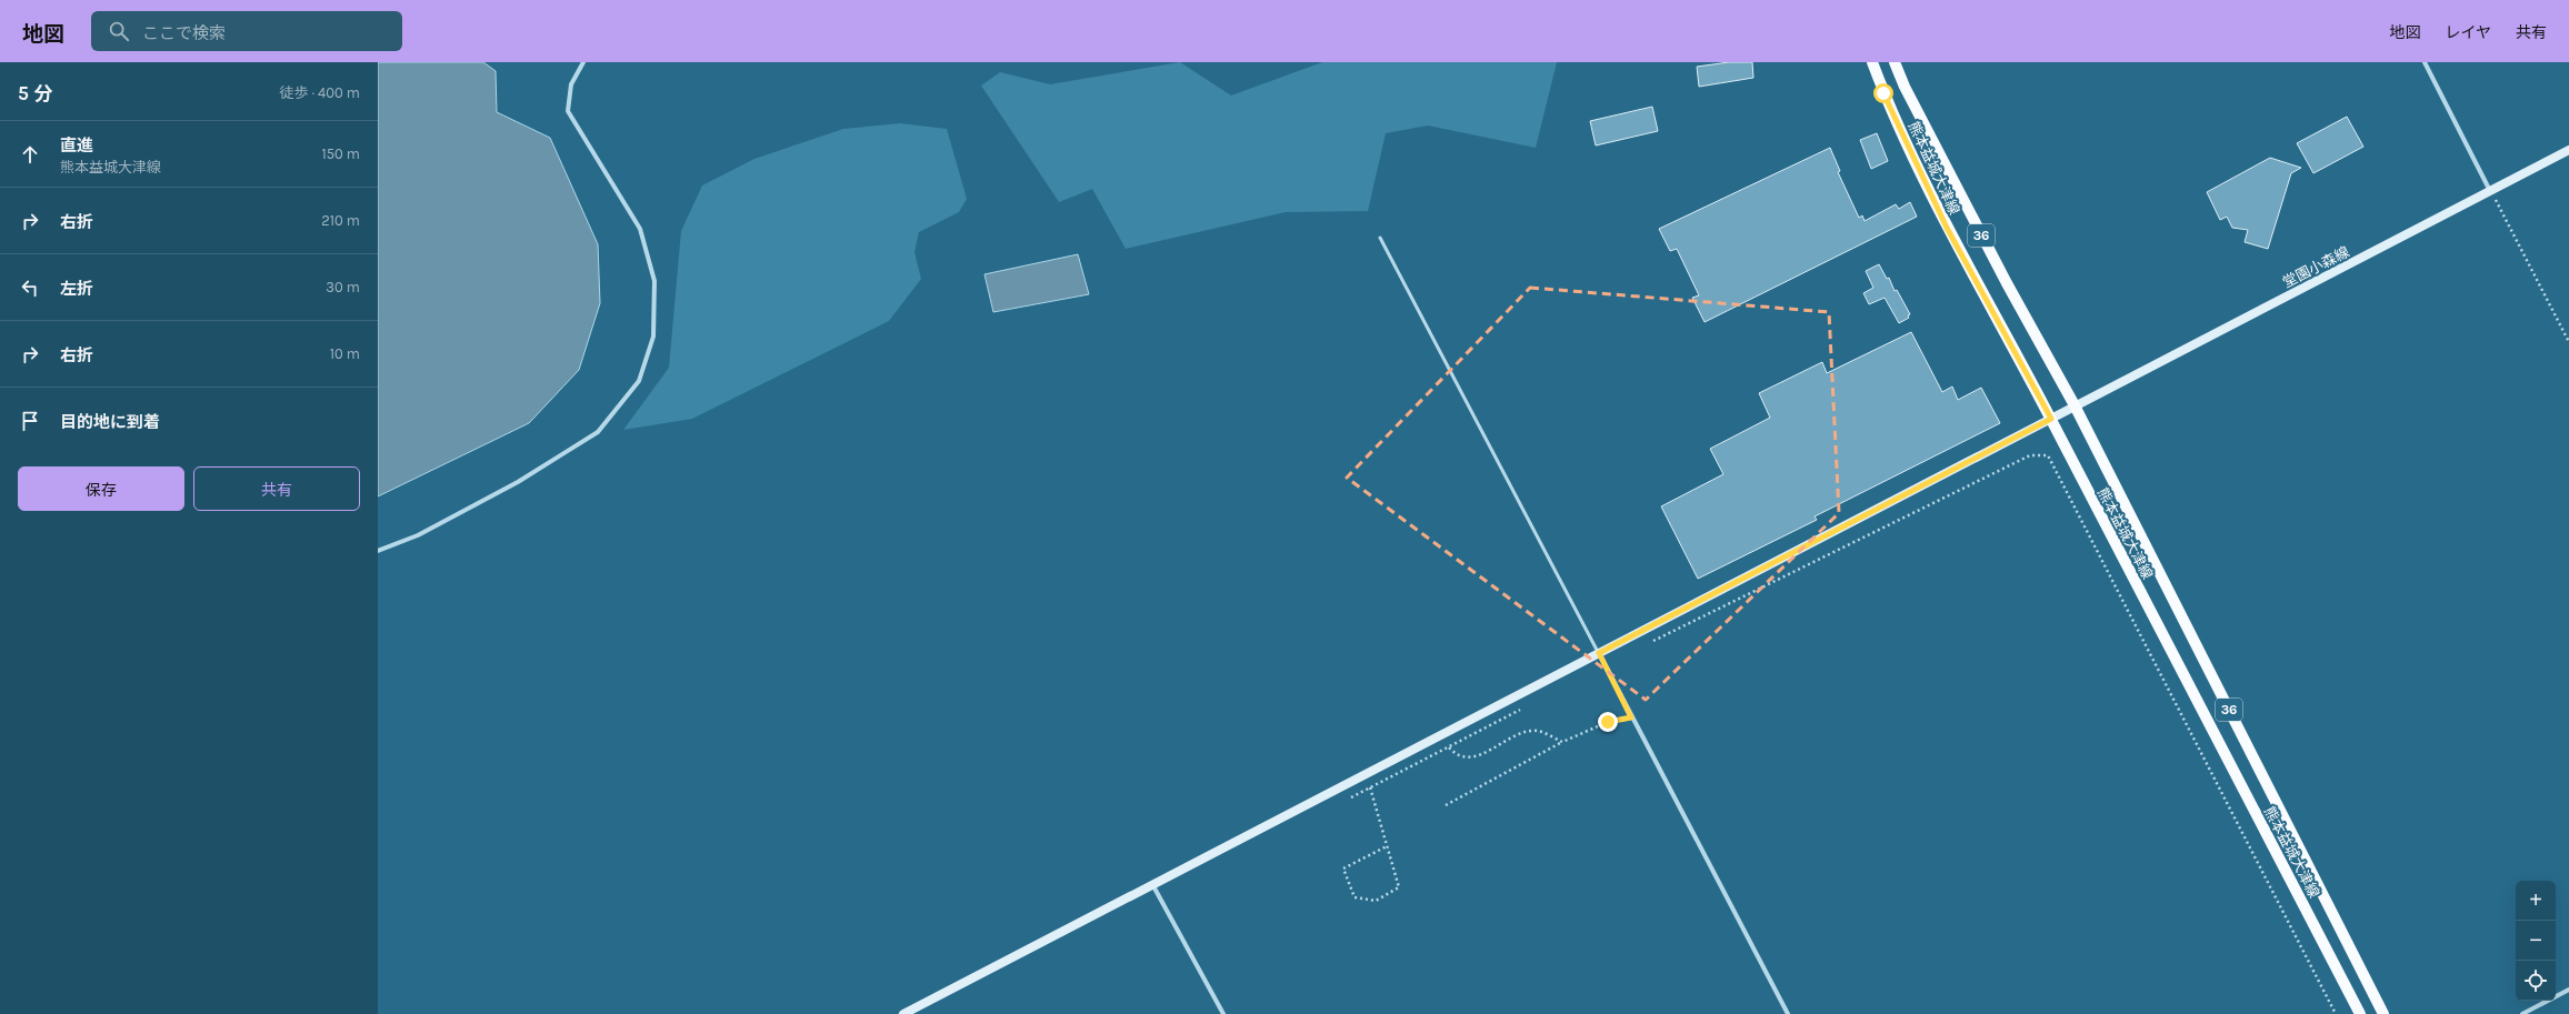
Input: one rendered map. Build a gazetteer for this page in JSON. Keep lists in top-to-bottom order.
{
  "streets": {
    "main road": ["熊本益城大津線", "36"],
    "street": ["堂園小森線"]
  },
  "crossings": [
    ["熊本益城大津線", "堂園小森線"]
  ],
  "page": {
    "header": "地図",
    "search": "ここで検索",
    "nav": ["地図", "レイヤ", "共有"],
    "heading": ["5 分", "徒歩 · 400 m"],
    "list": [
      ["直進", "熊本益城大津線", "150 m"],
      ["右折", "210 m"],
      ["左折", "30 m"],
      ["右折", "10 m"],
      "目的地に到着"
    ],
    "buttons": ["保存", "共有"],
    "map_buttons": ["+", "−"]
  }
}
